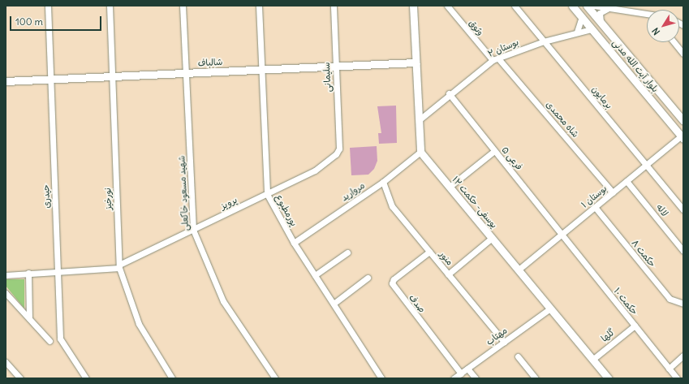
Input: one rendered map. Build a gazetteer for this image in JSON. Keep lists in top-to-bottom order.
{
  "streets": {
    "street": [
      "وثوق",
      "بوستان ۲",
      "شالباف",
      "بلوار آیت الله مدنی",
      "سلیمانی",
      "برمایون",
      "شاه محمدی",
      "فرعی ۵",
      "مروارید",
      "شهید مسعود خاکعلی",
      "حیدری",
      "بوستان ۱",
      "نورخیز",
      "یوسفی- حکمت ۱۲",
      "پرویز",
      "پورمطبوع",
      "لاله",
      "حکمت ۸",
      "منور",
      "حکمت ۱۰",
      "صدف",
      "گلها",
      "مهتاب"
    ]
  },
  "crossings": [
    ["وثوق", "بوستان ۲"],
    ["وثوق", "شاه محمدی"],
    ["بوستان ۲", "بلوار آیت الله مدنی"],
    ["بوستان ۲", "برمایون"],
    ["بوستان ۲", "شاه محمدی"],
    ["بوستان ۲", "فرعی ۵"],
    ["شالباف", "سلیمانی"],
    ["شالباف", "شهید مسعود خاکعلی"],
    ["شالباف", "حیدری"],
    ["شالباف", "نورخیز"],
    ["شالباف", "پورمطبوع"],
    ["بلوار آیت الله مدنی", "بوستان ۱"],
    ["سلیمانی", "پرویز"],
    ["برمایون", "بوستان ۱"],
    ["شاه محمدی", "بوستان ۱"],
    ["فرعی ۵", "بوستان ۱"],
    ["فرعی ۵", "حکمت ۱۰"],
    ["مروارید", "یوسفی- حکمت ۱۲"],
    ["مروارید", "پورمطبوع"],
    ["مروارید", "منور"],
    ["شهید مسعود خاکعلی", "پرویز"],
    ["حیدری", "پرویز"],
    ["بوستان ۱", "یوسفی- حکمت ۱۲"],
    ["بوستان ۱", "لاله"],
    ["بوستان ۱", "حکمت ۸"],
    ["بوستان ۱", "حکمت ۱۰"],
    ["نورخیز", "پرویز"],
    ["یوسفی- حکمت ۱۲", "گلها"],
    ["یوسفی- حکمت ۱۲", "مهتاب"],
    ["پرویز", "پورمطبوع"],
    ["منور", "صدف"],
    ["منور", "مهتاب"],
    ["حکمت ۱۰", "گلها"],
    ["صدف", "مهتاب"]
  ],
  "scale_bar": "100 m",
  "north": "bottom left"
}
